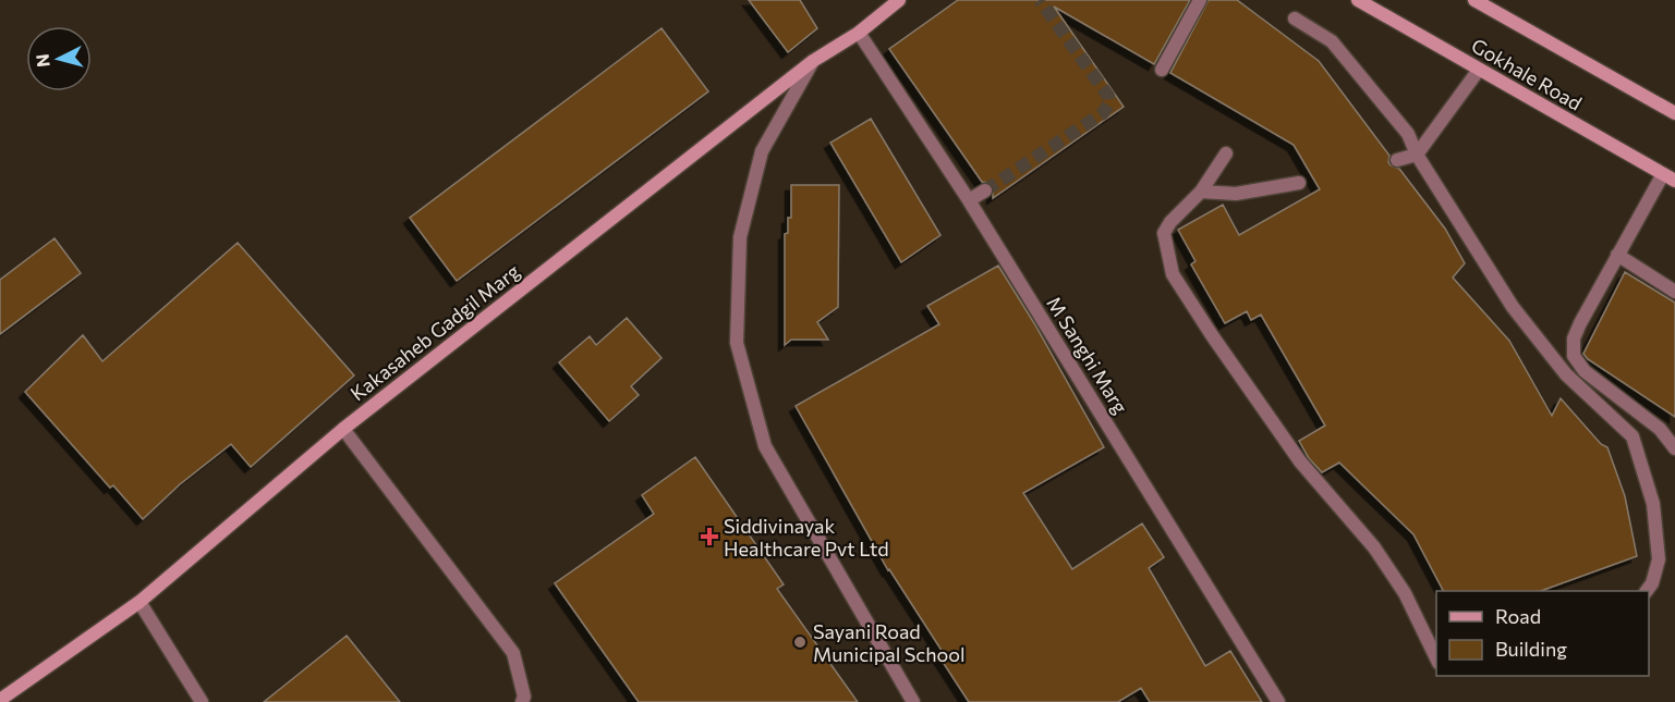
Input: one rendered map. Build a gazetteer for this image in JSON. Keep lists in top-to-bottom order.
{
  "streets": {
    "main road": ["Gokhale Road", "Kakasaheb Gadgil Marg"],
    "street": ["M Sanghi Marg"]
  },
  "crossings": [
    ["Kakasaheb Gadgil Marg", "M Sanghi Marg"]
  ],
  "places": {
    "health": ["Siddivinayak Healthcare Pvt Ltd"],
    "other": ["Sayani Road Municipal School"]
  },
  "legend": ["Road", "Building"],
  "north": "left"
}
